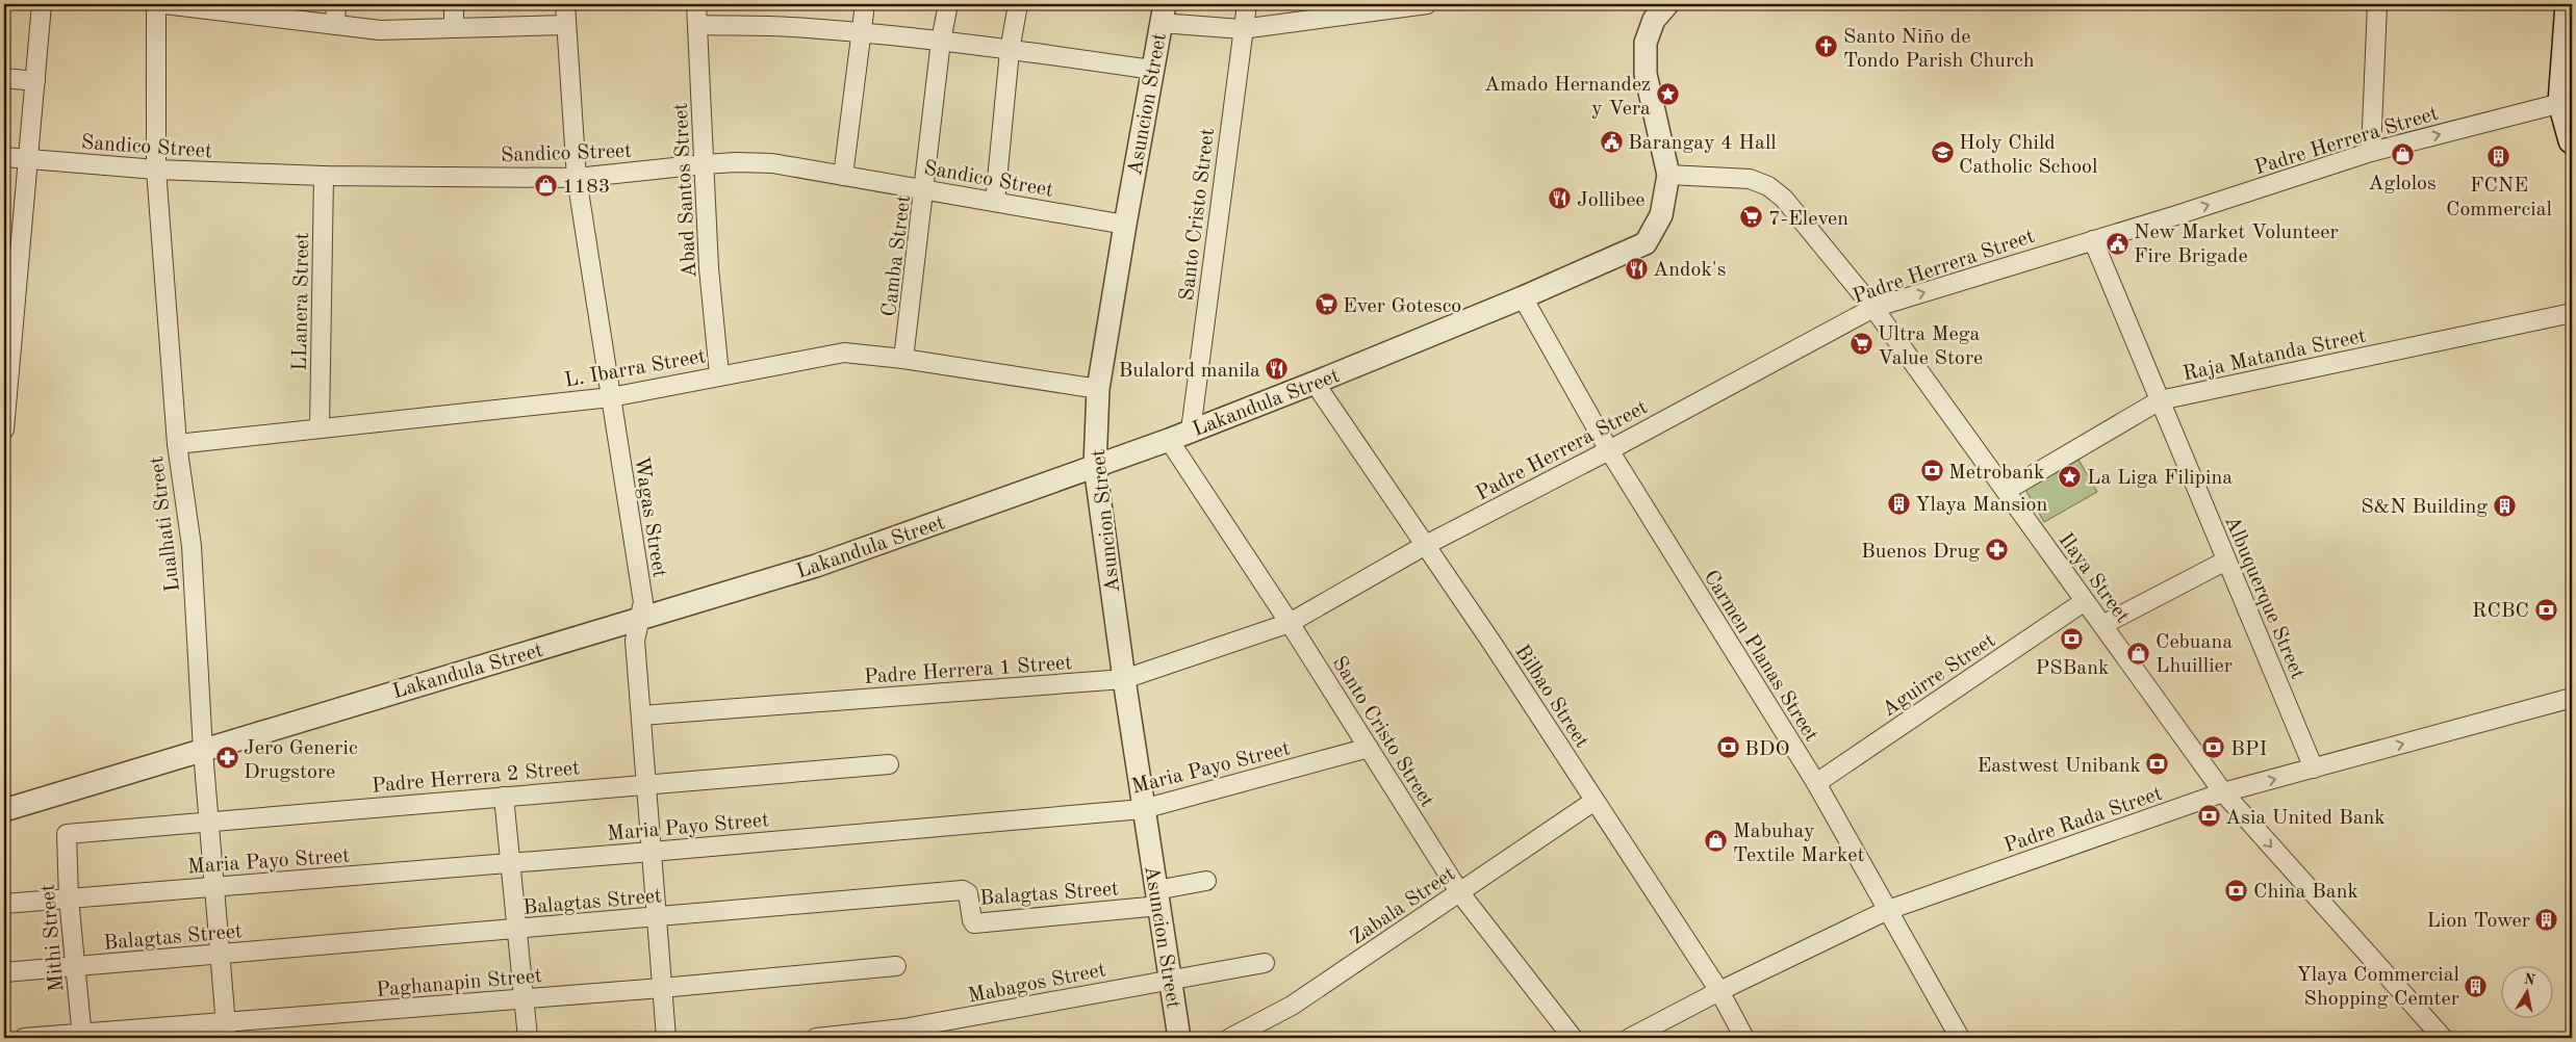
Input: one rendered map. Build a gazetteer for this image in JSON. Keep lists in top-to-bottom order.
{
  "streets": {
    "street": [
      "Asuncion Street",
      "Padre Herrera Street",
      "Sandico Street",
      "Abad Santos Street",
      "Santo Cristo Street",
      "Camba Street",
      "LLanera Street",
      "Raja Matanda Street",
      "L. Ibarra Street",
      "Lakandula Street",
      "Wagas Street",
      "Lualhati Street",
      "Ilaya Street",
      "Albuquerque Street",
      "Carmen Planas Street",
      "Padre Herrera 1 Street",
      "Aguirre Street",
      "Bilbao Street",
      "Maria Payo Street",
      "Padre Herrera 2 Street",
      "Padre Rada Street",
      "Balagtas Street",
      "Zabala Street",
      "Mithi Street",
      "Paghanapin Street",
      "Mabagos Street"
    ]
  },
  "crossings": [
    ["Asuncion Street", "Sandico Street"],
    ["Asuncion Street", "L. Ibarra Street"],
    ["Asuncion Street", "Lakandula Street"],
    ["Asuncion Street", "Padre Herrera 1 Street"],
    ["Asuncion Street", "Maria Payo Street"],
    ["Asuncion Street", "Balagtas Street"],
    ["Asuncion Street", "Mabagos Street"],
    ["Padre Herrera Street", "Santo Cristo Street"],
    ["Padre Herrera Street", "Ilaya Street"],
    ["Padre Herrera Street", "Albuquerque Street"],
    ["Padre Herrera Street", "Carmen Planas Street"],
    ["Padre Herrera Street", "Padre Herrera 1 Street"],
    ["Padre Herrera Street", "Bilbao Street"],
    ["Sandico Street", "Abad Santos Street"],
    ["Sandico Street", "Camba Street"],
    ["Sandico Street", "LLanera Street"],
    ["Sandico Street", "Wagas Street"],
    ["Sandico Street", "Lualhati Street"],
    ["Abad Santos Street", "L. Ibarra Street"],
    ["Santo Cristo Street", "Lakandula Street"],
    ["Santo Cristo Street", "Padre Herrera 1 Street"],
    ["Santo Cristo Street", "Maria Payo Street"],
    ["Santo Cristo Street", "Zabala Street"],
    ["Camba Street", "L. Ibarra Street"],
    ["LLanera Street", "L. Ibarra Street"],
    ["Raja Matanda Street", "Ilaya Street"],
    ["Raja Matanda Street", "Albuquerque Street"],
    ["L. Ibarra Street", "Wagas Street"],
    ["L. Ibarra Street", "Lualhati Street"],
    ["Lakandula Street", "Wagas Street"],
    ["Lakandula Street", "Lualhati Street"],
    ["Lakandula Street", "Ilaya Street"],
    ["Lakandula Street", "Carmen Planas Street"],
    ["Lakandula Street", "Bilbao Street"],
    ["Wagas Street", "Padre Herrera 1 Street"],
    ["Wagas Street", "Maria Payo Street"],
    ["Wagas Street", "Padre Herrera 2 Street"],
    ["Wagas Street", "Balagtas Street"],
    ["Wagas Street", "Paghanapin Street"],
    ["Lualhati Street", "Maria Payo Street"],
    ["Lualhati Street", "Padre Herrera 2 Street"],
    ["Lualhati Street", "Balagtas Street"],
    ["Lualhati Street", "Paghanapin Street"],
    ["Ilaya Street", "Aguirre Street"],
    ["Ilaya Street", "Padre Rada Street"],
    ["Albuquerque Street", "Padre Rada Street"],
    ["Carmen Planas Street", "Aguirre Street"],
    ["Carmen Planas Street", "Padre Rada Street"],
    ["Bilbao Street", "Padre Rada Street"],
    ["Bilbao Street", "Zabala Street"],
    ["Maria Payo Street", "Mithi Street"],
    ["Padre Herrera 2 Street", "Mithi Street"],
    ["Balagtas Street", "Mithi Street"],
    ["Mithi Street", "Paghanapin Street"]
  ],
  "one_way": ["Padre Herrera Street", "Padre Rada Street"],
  "places": {
    "church": ["Santo Niño de Tondo Parish Church"],
    "place": ["Amado Hernandez y Vera", "La Liga Filipina"],
    "public building": ["Barangay 4 Hall", "New Market Volunteer Fire Brigade"],
    "school or university": ["Holy Child Catholic School"],
    "shop": [
      "Aglolos",
      "1183",
      "Cebuana Lhuillier",
      "Mabuhay Textile Market"
    ],
    "building": [
      "FCNE Commercial",
      "Ylaya Mansion",
      "S&N Building",
      "Lion Tower",
      "Ylaya Commercial Shopping Cemter"
    ],
    "restaurant": ["Jollibee", "Andok's", "Bulalord manila"],
    "supermarket": ["7-Eleven", "Ever Gotesco", "Ultra Mega Value Store"],
    "bank": [
      "Metrobank",
      "RCBC",
      "PSBank",
      "BDO",
      "BPI",
      "Eastwest Unibank",
      "Asia United Bank",
      "China Bank"
    ],
    "pharmacy": ["Buenos Drug", "Jero Generic Drugstore"]
  },
  "north": "top"
}
